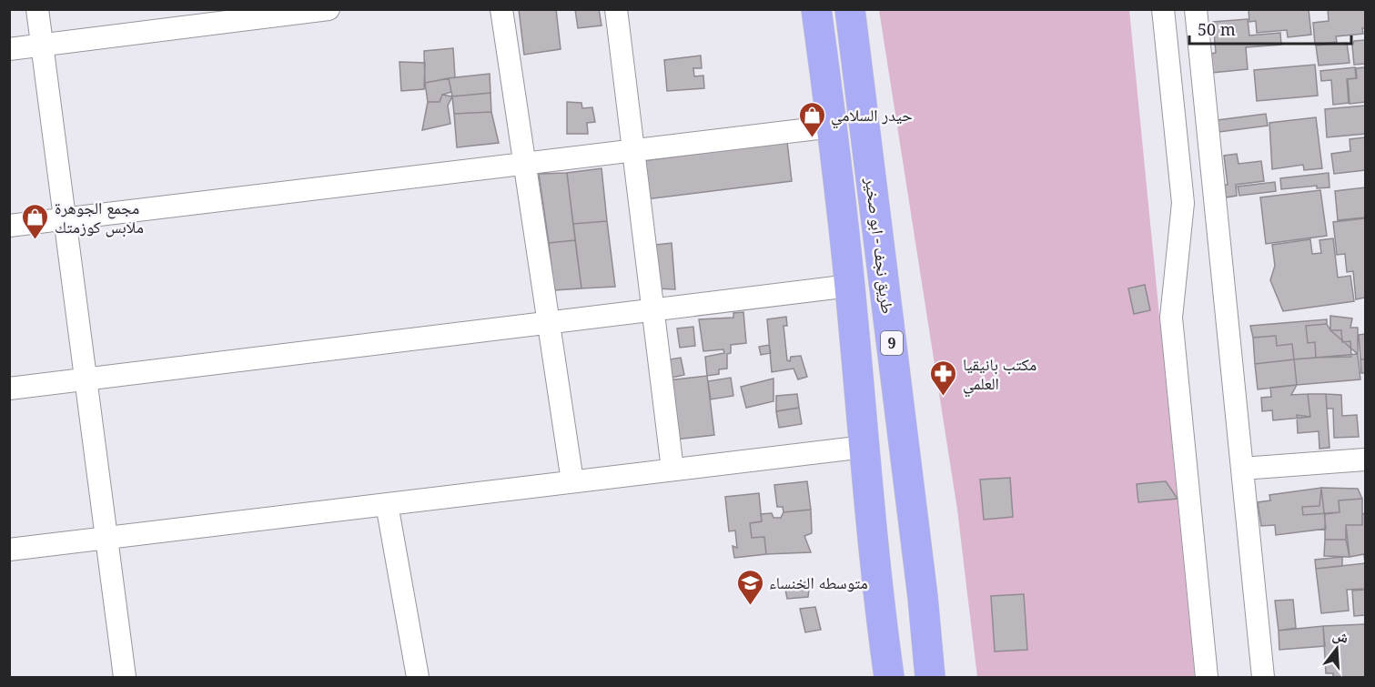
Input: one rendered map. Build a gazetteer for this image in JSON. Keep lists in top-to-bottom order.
{
  "streets": {
    "highway": ["طريق نجف - ابو صخير", "9"]
  },
  "places": {
    "shop": ["حيدر السلامي", "مجمع الجوهرة ملابس كوزمتك"],
    "pharmacy": ["مكتب بانيقيا العلمي"],
    "school or university": ["متوسطه الخنساء"]
  },
  "scale_bar": "50 m",
  "north": "top"
}
